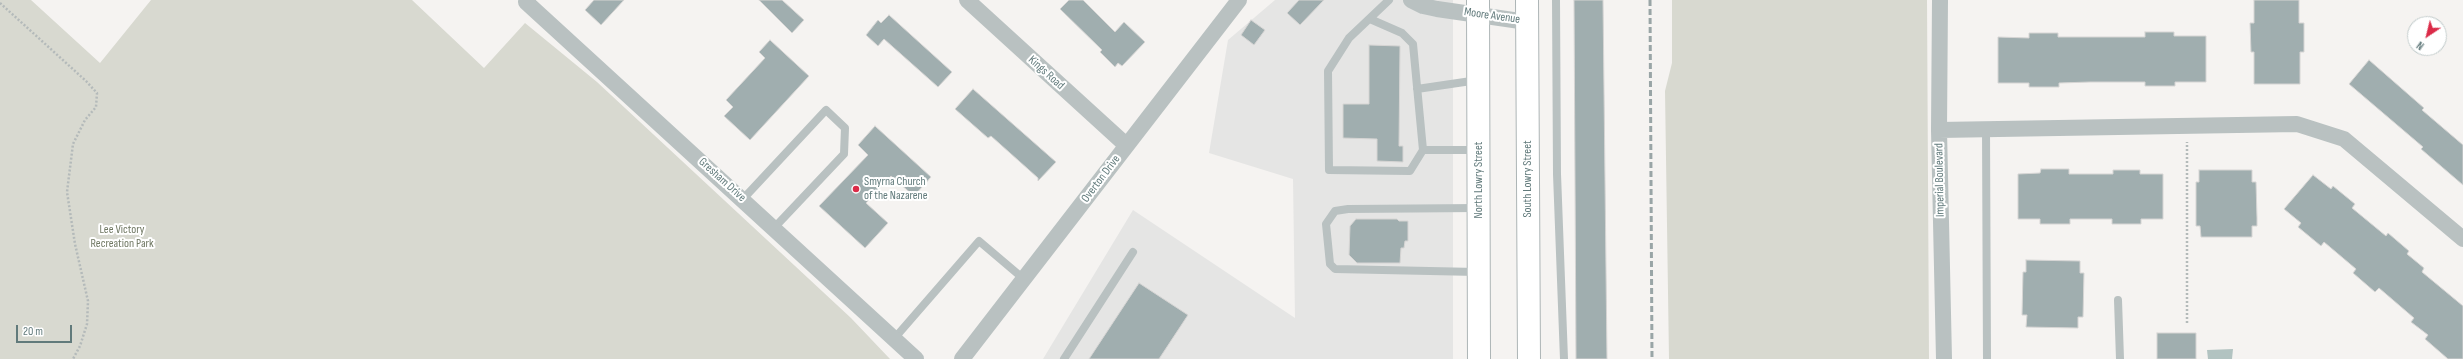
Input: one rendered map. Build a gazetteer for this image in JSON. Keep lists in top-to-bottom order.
{
  "streets": {
    "main road": ["South Lowry Street", "North Lowry Street"],
    "street": [
      "Moore Avenue",
      "Kings Road",
      "Overton Drive",
      "Gresham Drive",
      "Imperial Boulevard"
    ]
  },
  "crossings": [
    ["Moore Avenue", "South Lowry Street"],
    ["Moore Avenue", "North Lowry Street"],
    ["Kings Road", "Overton Drive"]
  ],
  "parks": ["Lee Victory Recreation Park"],
  "places": ["Smyrna Church of the Nazarene"],
  "scale_bar": "20 m",
  "north": "bottom left"
}
